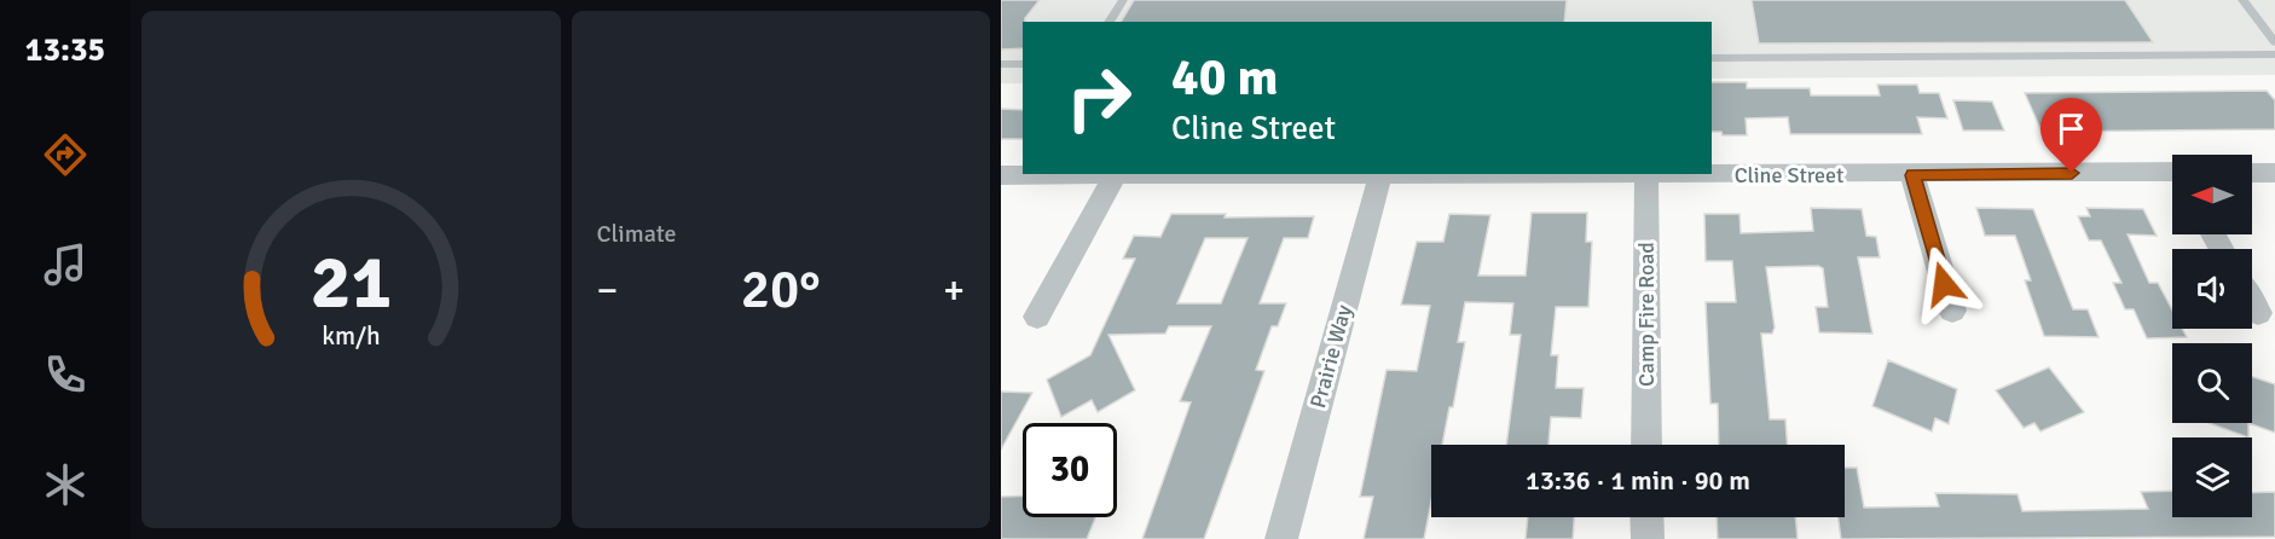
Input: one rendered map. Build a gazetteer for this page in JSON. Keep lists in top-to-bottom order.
{
  "streets": {
    "street": ["Cline Street", "Camp Fire Road", "Prairie Way"]
  },
  "crossings": [
    ["Cline Street", "Prairie Way"]
  ],
  "north": "left",
  "page": {
    "tabs": "13:35",
    "tile": "Climate",
    "turn": ["40 m", "Cline Street"],
    "heat": ["−", "20°", "+"],
    "limit": "30",
    "trip": "13:36 · 1 min · 90 m",
    "gauge": ["21", "km/h"]
  }
}
